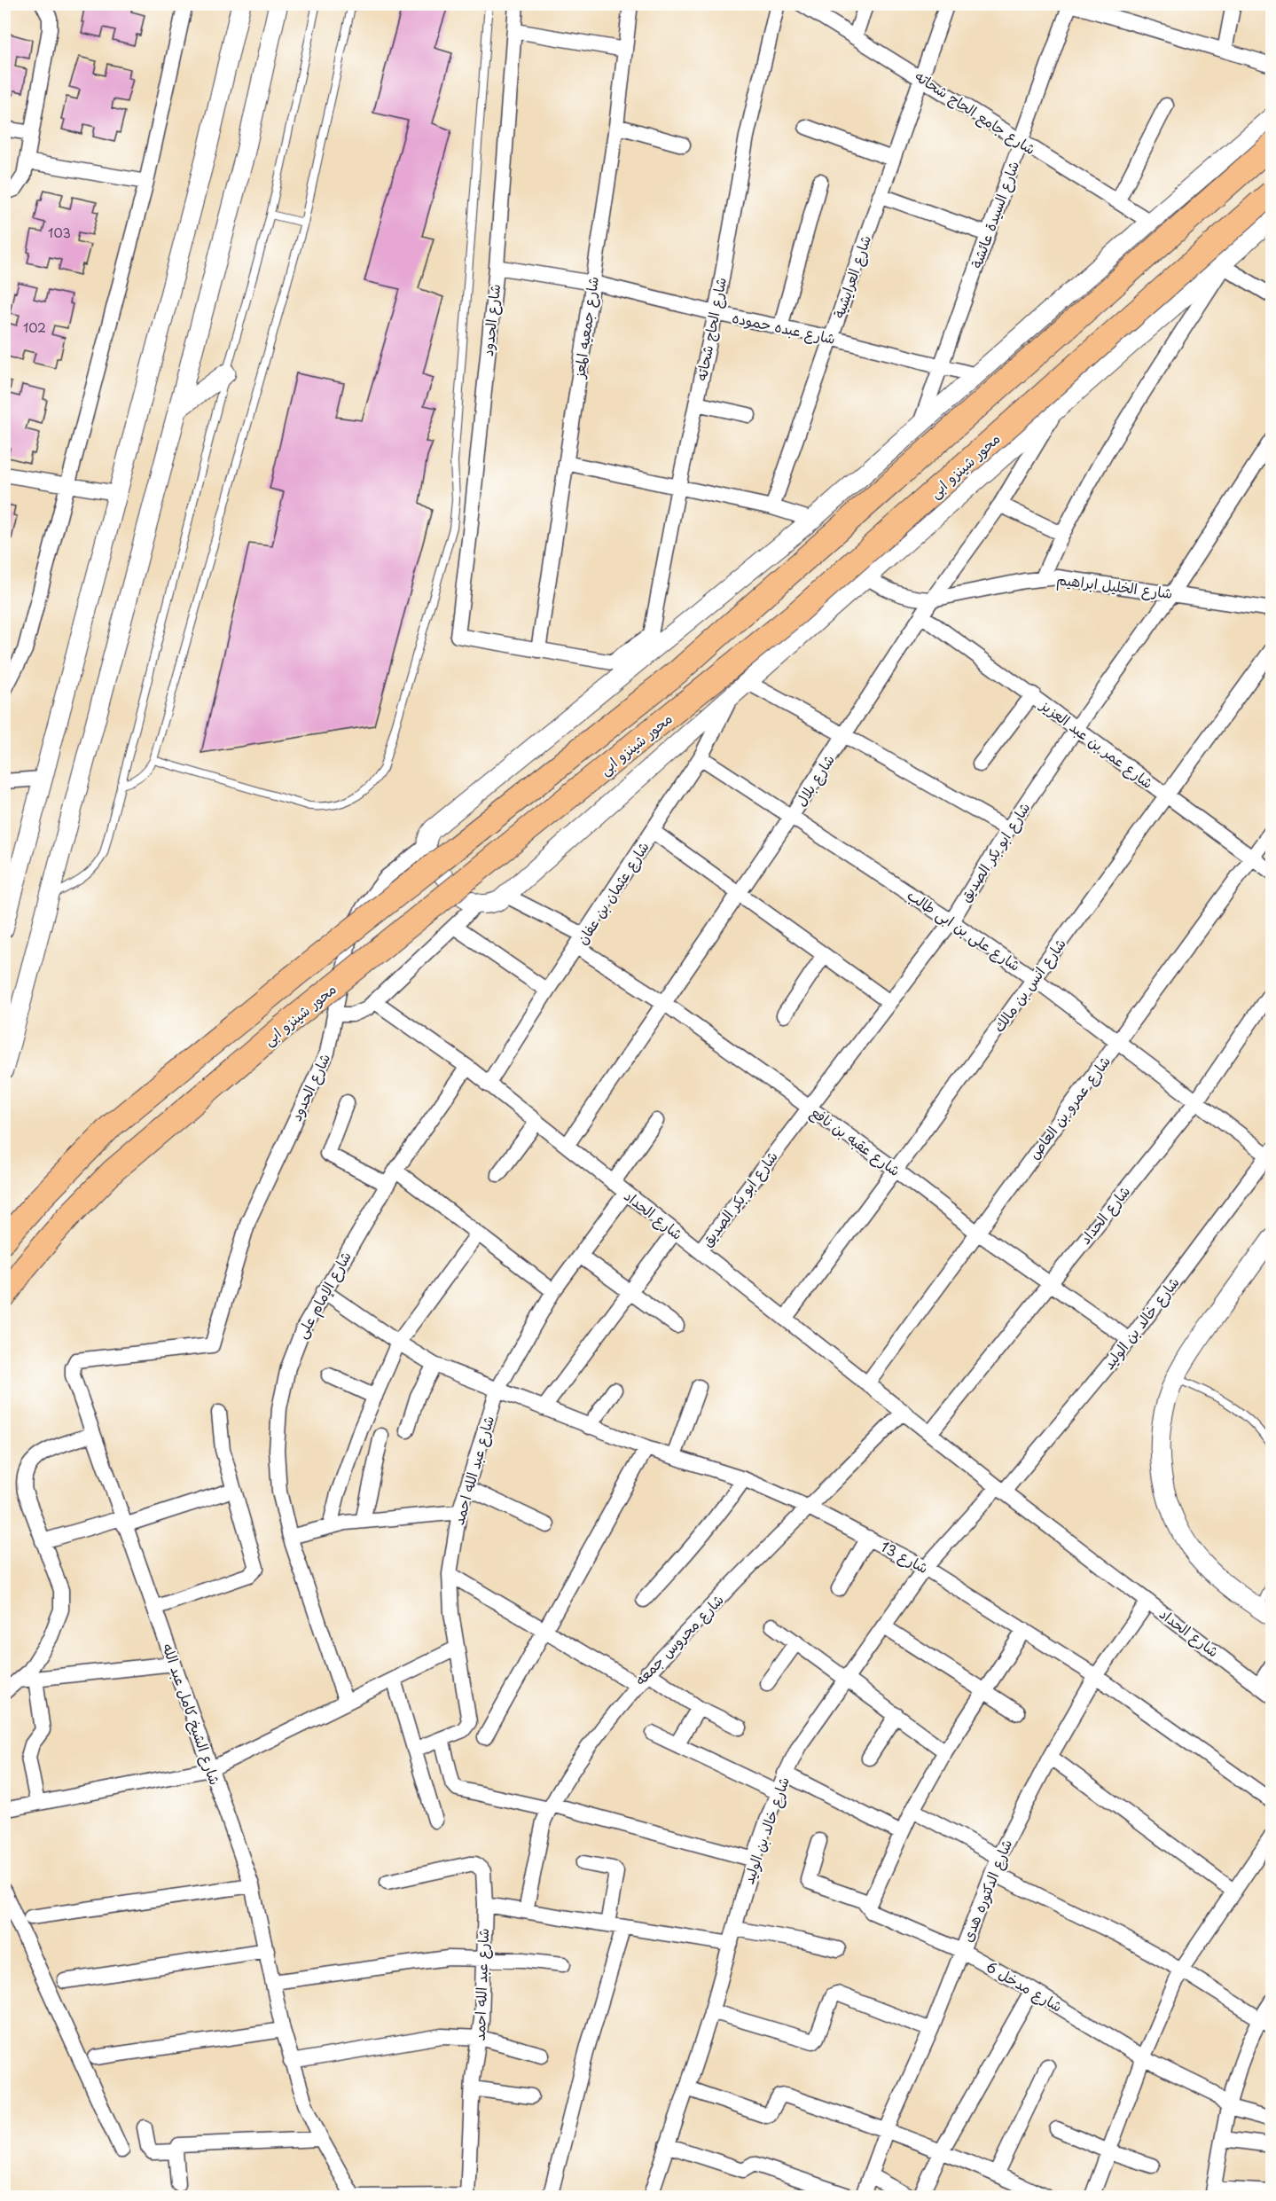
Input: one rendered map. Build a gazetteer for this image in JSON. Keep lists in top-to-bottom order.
{
  "streets": {
    "main road": ["محور شينزو ابى"],
    "street": [
      "شارع جامع الحاج شحاته",
      "شارع السيدة عائشة",
      "شارع العرايشية",
      "شارع الحدود",
      "شارع جمعيه المعز",
      "شارع عبده حموده",
      "شارع الحاج شحاته",
      "شارع الخليل ابراهيم",
      "شارع عمر بن عبد العزيز",
      "شارع بلال",
      "شارع ابو بكر الصديق",
      "شارع عثمان بن عفان",
      "شارع على بن ابى طالب",
      "شارع انس بن مالك",
      "شارع عمرو بن العاص",
      "شارع عقبه بن نافع",
      "شارع الحداد",
      "شارع الإمام على",
      "شارع خالد بن الوليد",
      "شارع عبد الله احمد",
      "شارع 13",
      "شارع محروس جمعه",
      "شارع الشيخ كامل عبد الله",
      "شارع الدكتوره هدى",
      "شارع مدخل 6"
    ]
  },
  "crossings": [
    ["شارع جامع الحاج شحاته", "شارع السيدة عائشة"],
    ["شارع جامع الحاج شحاته", "شارع العرايشية"],
    ["شارع السيدة عائشة", "شارع عبده حموده"],
    ["شارع العرايشية", "شارع عبده حموده"],
    ["شارع الحدود", "شارع جمعيه المعز"],
    ["شارع الحدود", "شارع عبده حموده"],
    ["شارع الحدود", "شارع الشيخ كامل عبد الله"],
    ["شارع جمعيه المعز", "شارع عبده حموده"],
    ["شارع عبده حموده", "شارع الحاج شحاته"],
    ["شارع الخليل ابراهيم", "شارع بلال"],
    ["شارع الخليل ابراهيم", "شارع ابو بكر الصديق"],
    ["شارع عمر بن عبد العزيز", "شارع بلال"],
    ["شارع عمر بن عبد العزيز", "شارع ابو بكر الصديق"],
    ["شارع عمر بن عبد العزيز", "شارع انس بن مالك"],
    ["شارع عمر بن عبد العزيز", "شارع عمرو بن العاص"],
    ["شارع بلال", "شارع على بن ابى طالب"],
    ["شارع بلال", "شارع عقبه بن نافع"],
    ["شارع بلال", "شارع الحداد"],
    ["شارع ابو بكر الصديق", "شارع على بن ابى طالب"],
    ["شارع ابو بكر الصديق", "شارع عقبه بن نافع"],
    ["شارع ابو بكر الصديق", "شارع الحداد"],
    ["شارع عثمان بن عفان", "شارع على بن ابى طالب"],
    ["شارع عثمان بن عفان", "شارع عقبه بن نافع"],
    ["شارع عثمان بن عفان", "شارع الحداد"],
    ["شارع على بن ابى طالب", "شارع انس بن مالك"],
    ["شارع على بن ابى طالب", "شارع عمرو بن العاص"],
    ["شارع على بن ابى طالب", "شارع الحداد"],
    ["شارع على بن ابى طالب", "شارع خالد بن الوليد"],
    ["شارع انس بن مالك", "شارع عقبه بن نافع"],
    ["شارع انس بن مالك", "شارع الحداد"],
    ["شارع عمرو بن العاص", "شارع عقبه بن نافع"],
    ["شارع عمرو بن العاص", "شارع الحداد"],
    ["شارع عقبه بن نافع", "شارع الحداد"],
    ["شارع عقبه بن نافع", "شارع خالد بن الوليد"],
    ["شارع الحداد", "شارع الإمام على"],
    ["شارع الحداد", "شارع خالد بن الوليد"],
    ["شارع الحداد", "شارع عبد الله احمد"],
    ["شارع الحداد", "شارع محروس جمعه"],
    ["شارع الحداد", "شارع الدكتوره هدى"],
    ["شارع الإمام على", "شارع 13"],
    ["شارع خالد بن الوليد", "شارع 13"],
    ["شارع عبد الله احمد", "شارع 13"],
    ["شارع 13", "شارع محروس جمعه"],
    ["شارع 13", "شارع الدكتوره هدى"],
    ["شارع الدكتوره هدى", "شارع مدخل 6"]
  ],
  "house_numbers": ["103", "102"]
}
